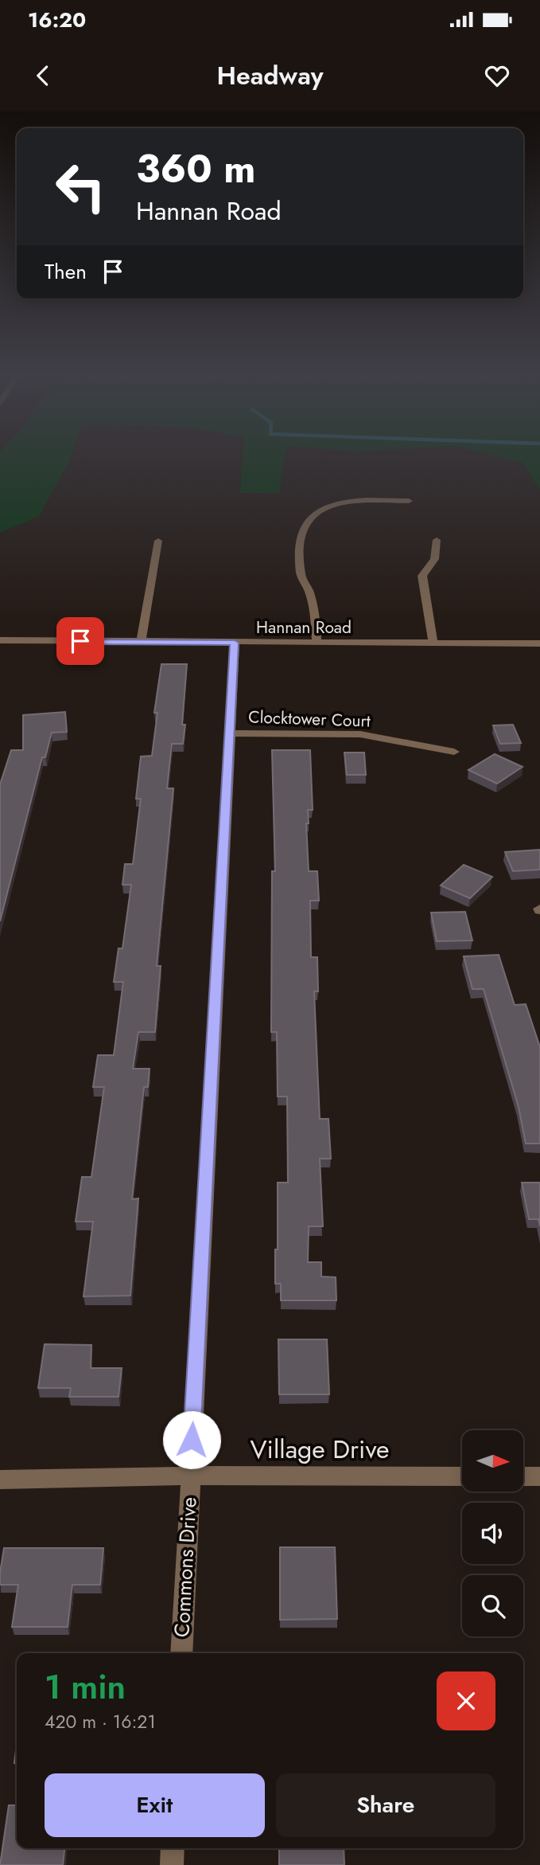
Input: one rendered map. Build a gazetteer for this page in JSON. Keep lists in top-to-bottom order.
{
  "streets": {
    "street": [
      "Hannan Road",
      "Clocktower Court",
      "Village Drive",
      "Commons Drive"
    ]
  },
  "crossings": [
    ["Hannan Road", "Commons Drive"],
    ["Clocktower Court", "Commons Drive"],
    ["Village Drive", "Commons Drive"]
  ],
  "north": "right",
  "page": {
    "status": "16:20",
    "header": "Headway",
    "turn": ["360 m", "Hannan Road"],
    "then": "Then",
    "heading": ["1 min", "420 m · 16:21"],
    "buttons": ["Exit", "Share"]
  }
}
